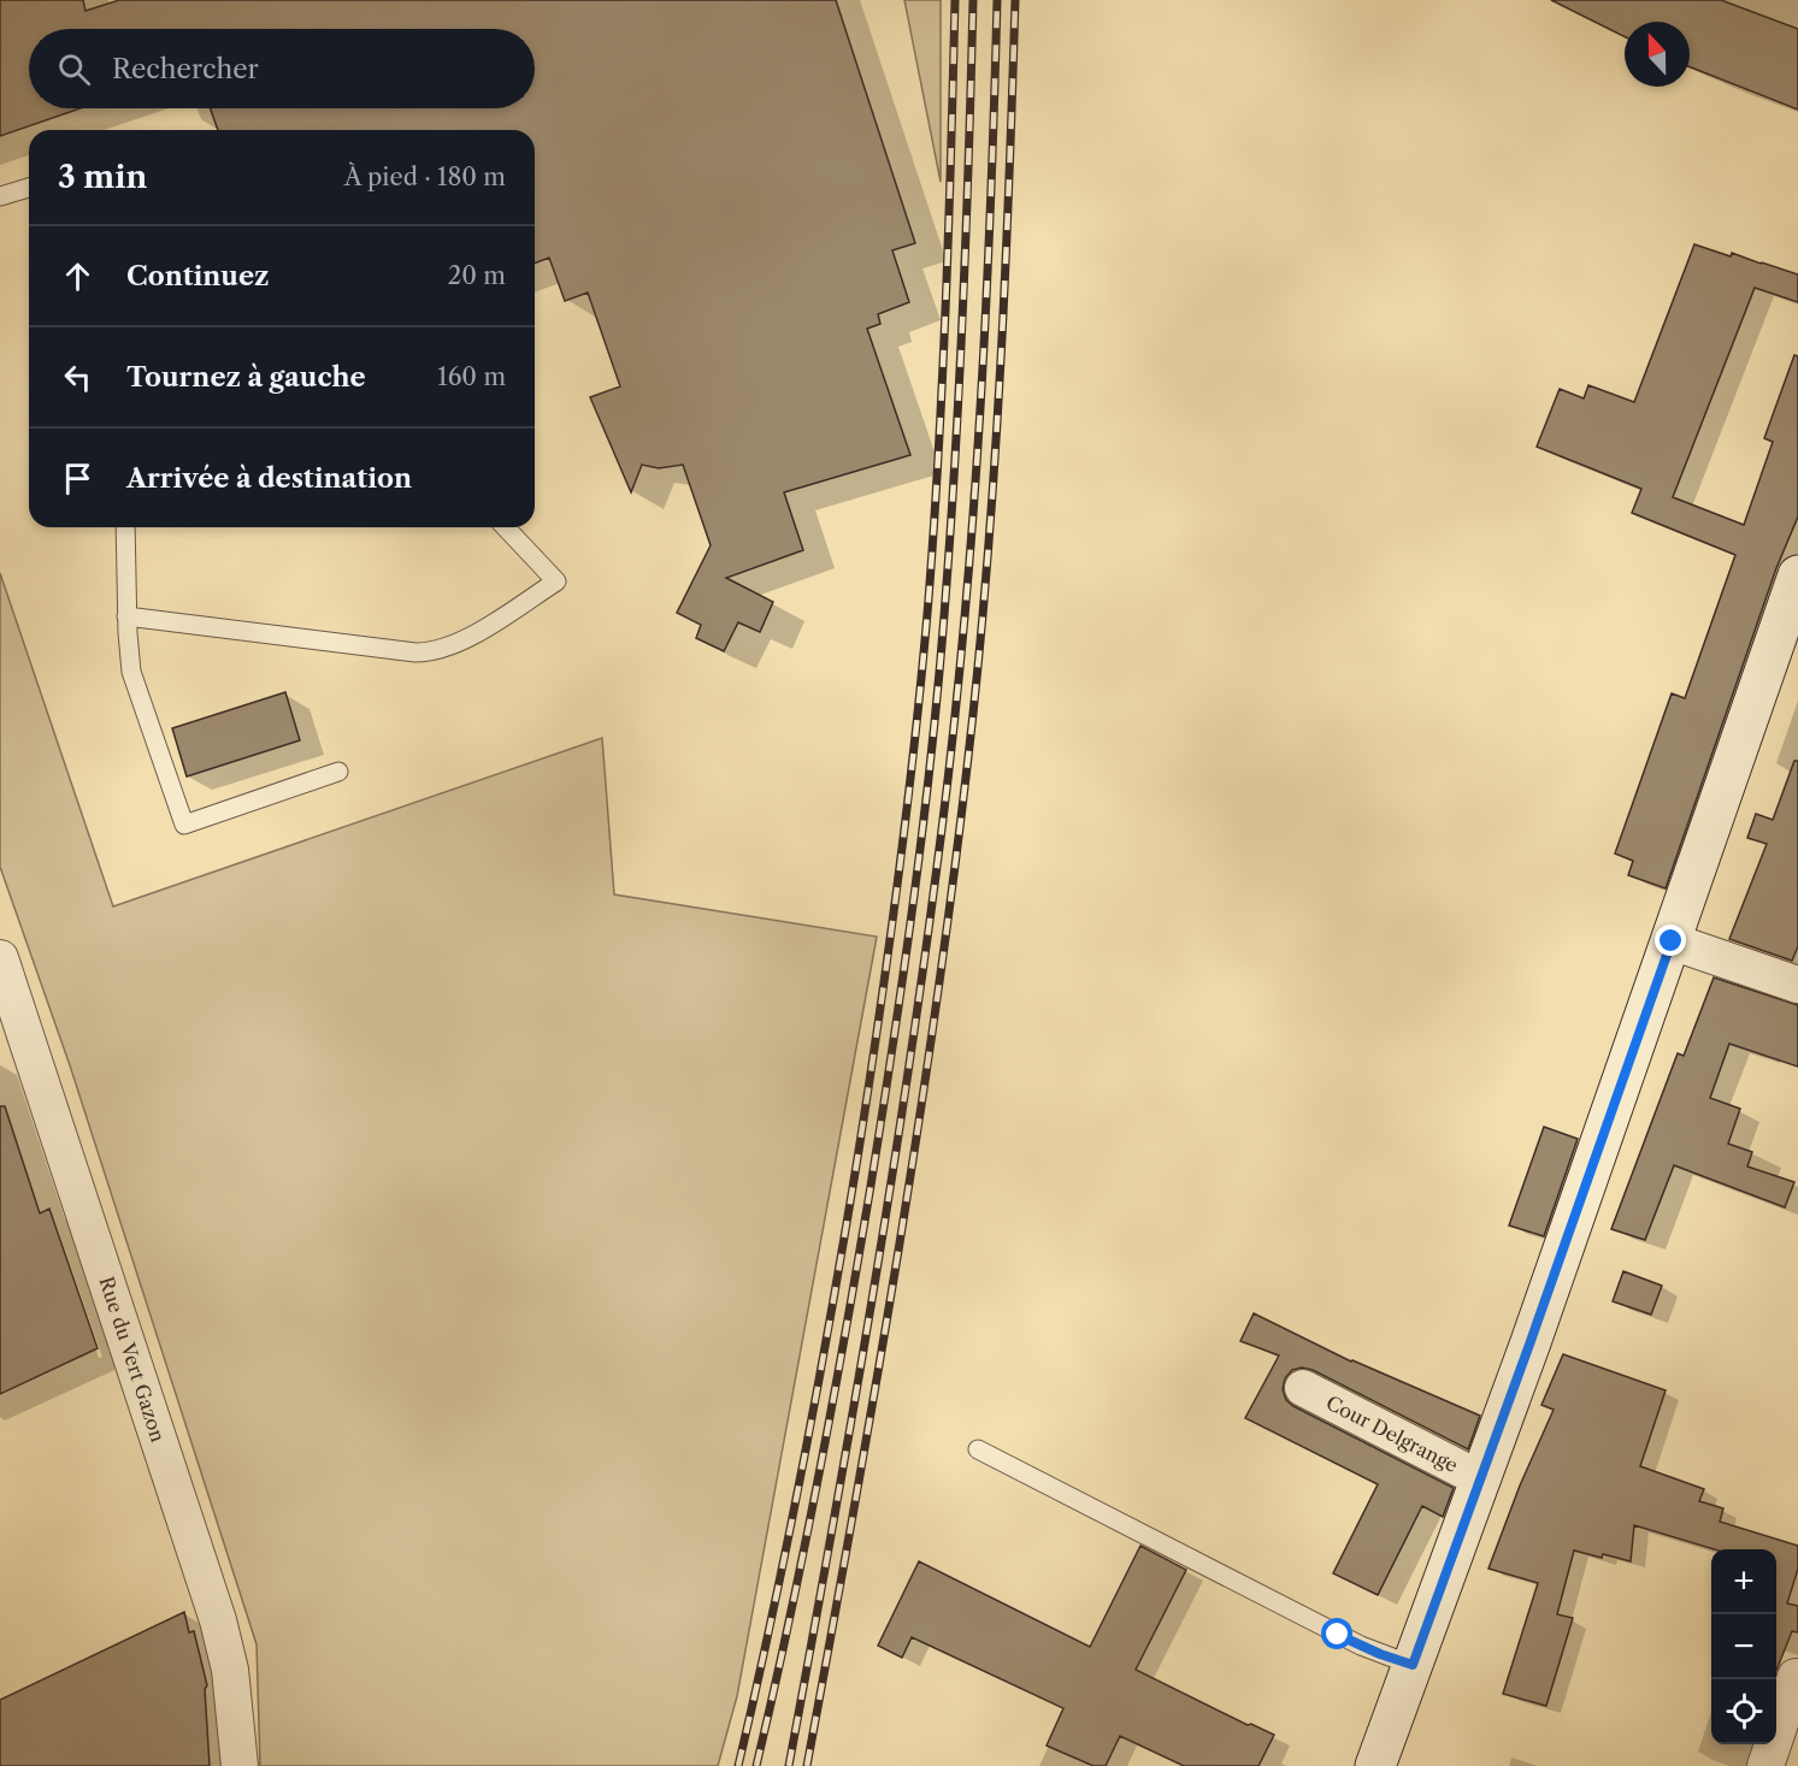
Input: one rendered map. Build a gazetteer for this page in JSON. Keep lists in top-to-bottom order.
{
  "streets": {
    "street": ["Rue du Vert Gazon", "Cour Delgrange"]
  },
  "north": "top",
  "page": {
    "search": "Rechercher",
    "heading": ["3 min", "À pied · 180 m"],
    "list": [
      ["Continuez", "20 m"],
      ["Tournez à gauche", "160 m"],
      "Arrivée à destination"
    ],
    "map_buttons": ["+", "−"]
  }
}
